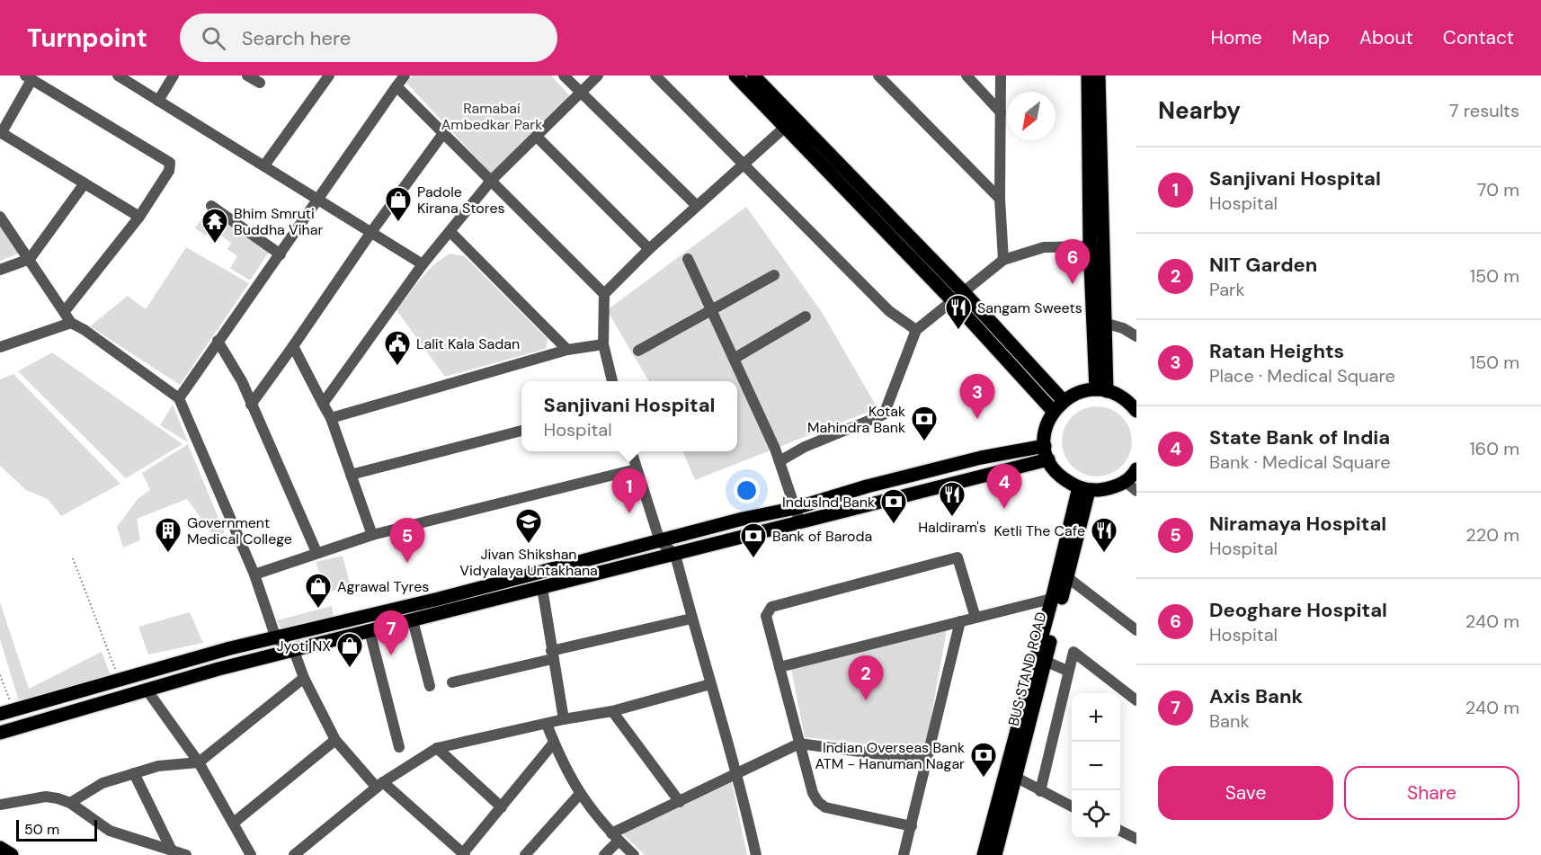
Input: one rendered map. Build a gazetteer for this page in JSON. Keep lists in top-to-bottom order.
{
  "streets": {
    "main road": ["BUS STAND ROAD"]
  },
  "parks": ["Ramabai Ambedkar Park"],
  "places": {
    "shop": ["Padole Kirana Stores", "Agrawal Tyres", "Jyoti NX"],
    "temple": ["Bhim Smruti Buddha Vihar"],
    "restaurant": ["Sangam Sweets", "Haldiram's", "Ketli The Cafe"],
    "public building": ["Lalit Kala Sadan"],
    "bank": [
      "Kotak Mahindra Bank",
      "IndusInd Bank",
      "Bank of Baroda",
      "Indian Overseas Bank ATM - Hanuman Nagar"
    ],
    "school or university": ["Jivan Shikshan Vidyalaya Untakhana"],
    "building": ["Government Medical College"]
  },
  "scale_bar": "50 m",
  "north": "bottom left",
  "page": {
    "header": "Turnpoint",
    "search": "Search here",
    "nav": [
      "Home",
      "Map",
      "About",
      "Contact"
    ],
    "heading": ["Nearby", "7 results"],
    "list": [
      {
        "mark": "1",
        "name": "Sanjivani Hospital",
        "note": "Hospital",
        "value": "70 m"
      },
      {
        "mark": "2",
        "name": "NIT Garden",
        "note": "Park",
        "value": "150 m"
      },
      {
        "mark": "3",
        "name": "Ratan Heights",
        "note": "Place · Medical Square",
        "value": "150 m"
      },
      {
        "mark": "4",
        "name": "State Bank of India",
        "note": "Bank · Medical Square",
        "value": "160 m"
      },
      {
        "mark": "5",
        "name": "Niramaya Hospital",
        "note": "Hospital",
        "value": "220 m"
      },
      {
        "mark": "6",
        "name": "Deoghare Hospital",
        "note": "Hospital",
        "value": "240 m"
      },
      {
        "mark": "7",
        "name": "Axis Bank",
        "note": "Bank",
        "value": "240 m"
      }
    ],
    "pins": [
      "6",
      "3",
      "4",
      "1",
      "5",
      "7",
      "2"
    ],
    "popup": ["Sanjivani Hospital", "Hospital"],
    "map_buttons": ["+", "−"],
    "buttons": ["Save", "Share"],
    "scale": "50 m"
  }
}
